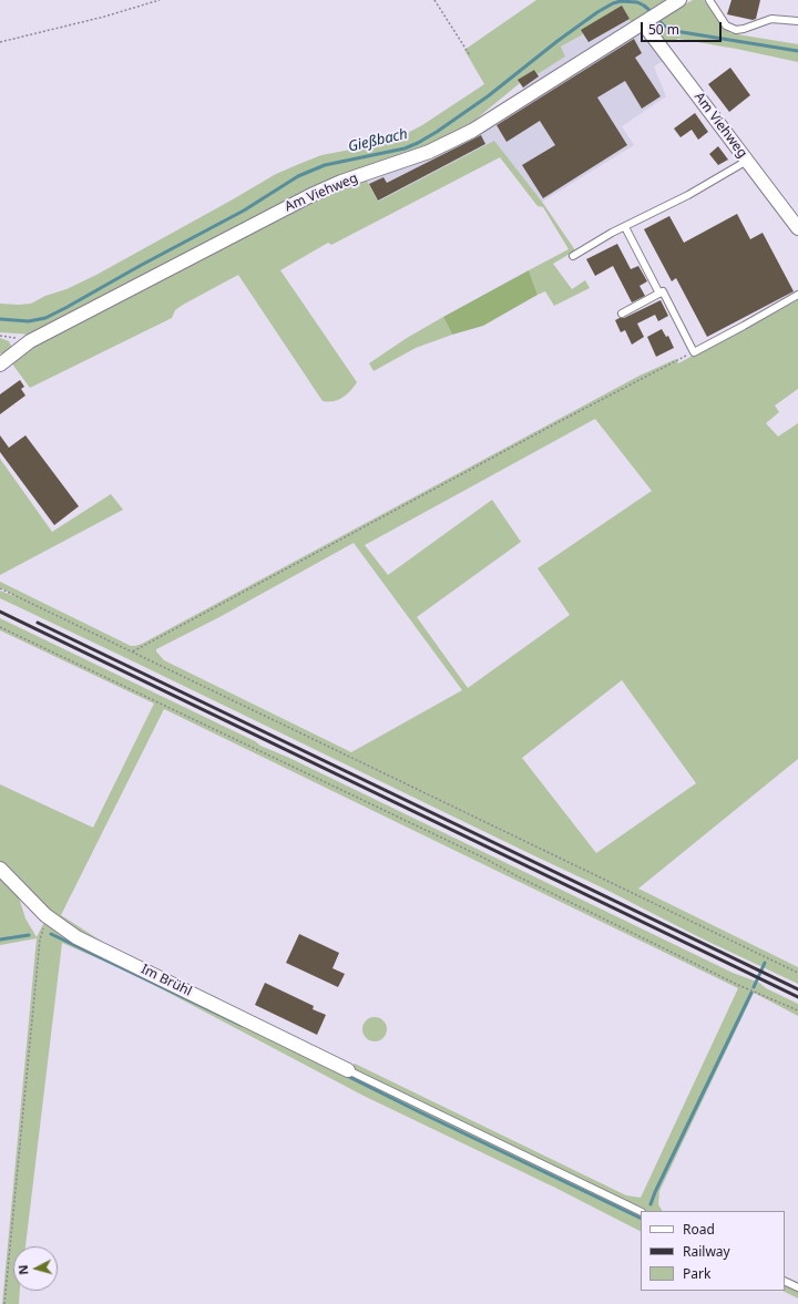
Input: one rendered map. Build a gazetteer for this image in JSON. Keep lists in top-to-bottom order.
{
  "streets": {
    "street": ["Am Viehweg", "Im Brühl"]
  },
  "water": ["Gießbach"],
  "legend": ["Road", "Railway", "Park"],
  "scale_bar": "50 m",
  "north": "left"
}
